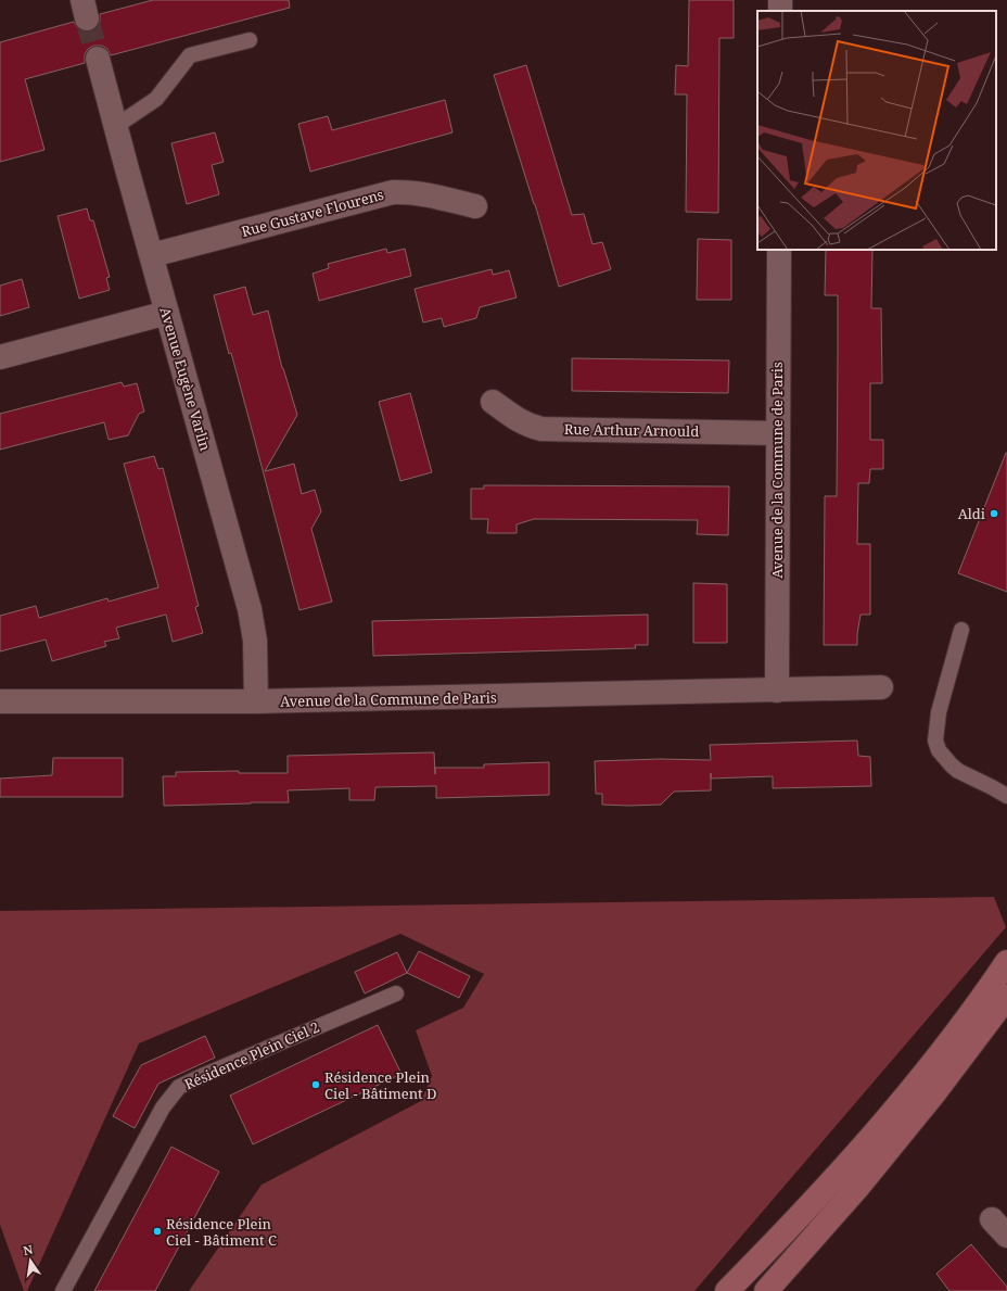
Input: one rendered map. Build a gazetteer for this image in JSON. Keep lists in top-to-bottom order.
{
  "streets": {
    "street": [
      "Rue Gustave Flourens",
      "Avenue Eugène Varlin",
      "Rue Arthur Arnould",
      "Avenue de la Commune de Paris"
    ],
    "lane": ["Résidence Plein Ciel 2"]
  },
  "crossings": [
    ["Rue Gustave Flourens", "Avenue Eugène Varlin"],
    ["Avenue Eugène Varlin", "Avenue de la Commune de Paris"],
    ["Rue Arthur Arnould", "Avenue de la Commune de Paris"]
  ],
  "places": ["Aldi", "Résidence Plein Ciel - Bâtiment D", "Résidence Plein Ciel - Bâtiment C"],
  "north": "top"
}
